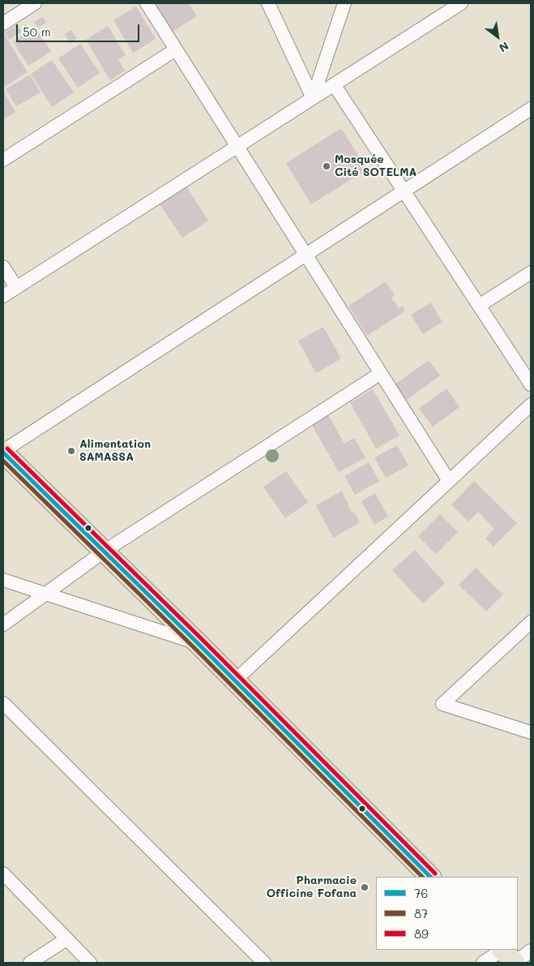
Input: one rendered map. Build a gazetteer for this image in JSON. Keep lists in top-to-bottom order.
{
  "places": ["Mosquée Cité SOTELMA", "Alimentation SAMASSA", "Pharmacie Officine Fofana"],
  "lines": ["transit line 89", "transit line 76", "transit line 87"],
  "legend": ["76", "87", "89"],
  "scale_bar": "50 m",
  "north": "bottom right"
}
